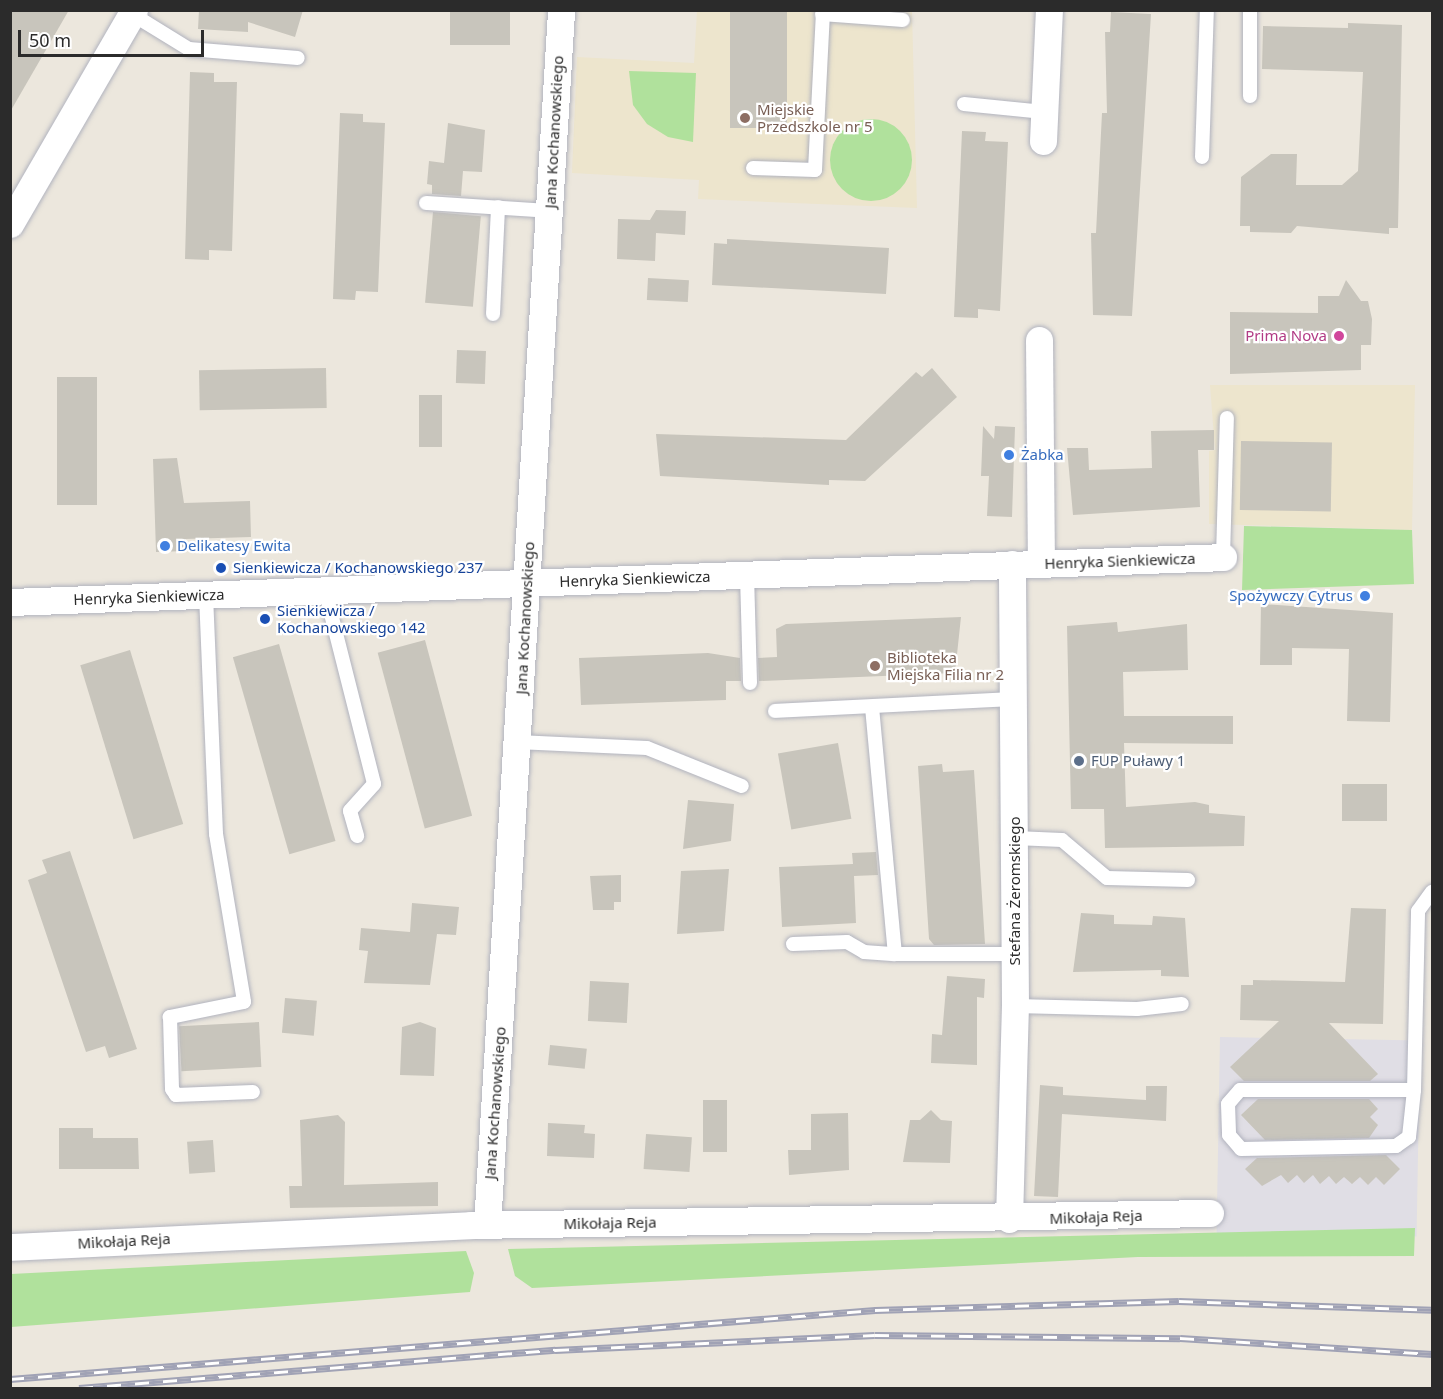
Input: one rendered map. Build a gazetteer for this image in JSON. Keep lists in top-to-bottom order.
{
  "streets": {
    "street": [
      "Jana Kochanowskiego",
      "Henryka Sienkiewicza",
      "Stefana Żeromskiego",
      "Mikołaja Reja"
    ]
  },
  "crossings": [
    ["Jana Kochanowskiego", "Henryka Sienkiewicza"],
    ["Jana Kochanowskiego", "Mikołaja Reja"],
    ["Henryka Sienkiewicza", "Stefana Żeromskiego"],
    ["Stefana Żeromskiego", "Mikołaja Reja"]
  ],
  "places": [
    "Miejskie Przedszkole nr 5",
    "Prima Nova",
    "Żabka",
    "Delikatesy Ewita",
    "Sienkiewicza / Kochanowskiego 237",
    "Spożywczy Cytrus",
    "Sienkiewicza / Kochanowskiego 142",
    "Biblioteka Miejska Filia nr 2",
    "FUP Puławy 1"
  ],
  "scale_bar": "50 m"
}
